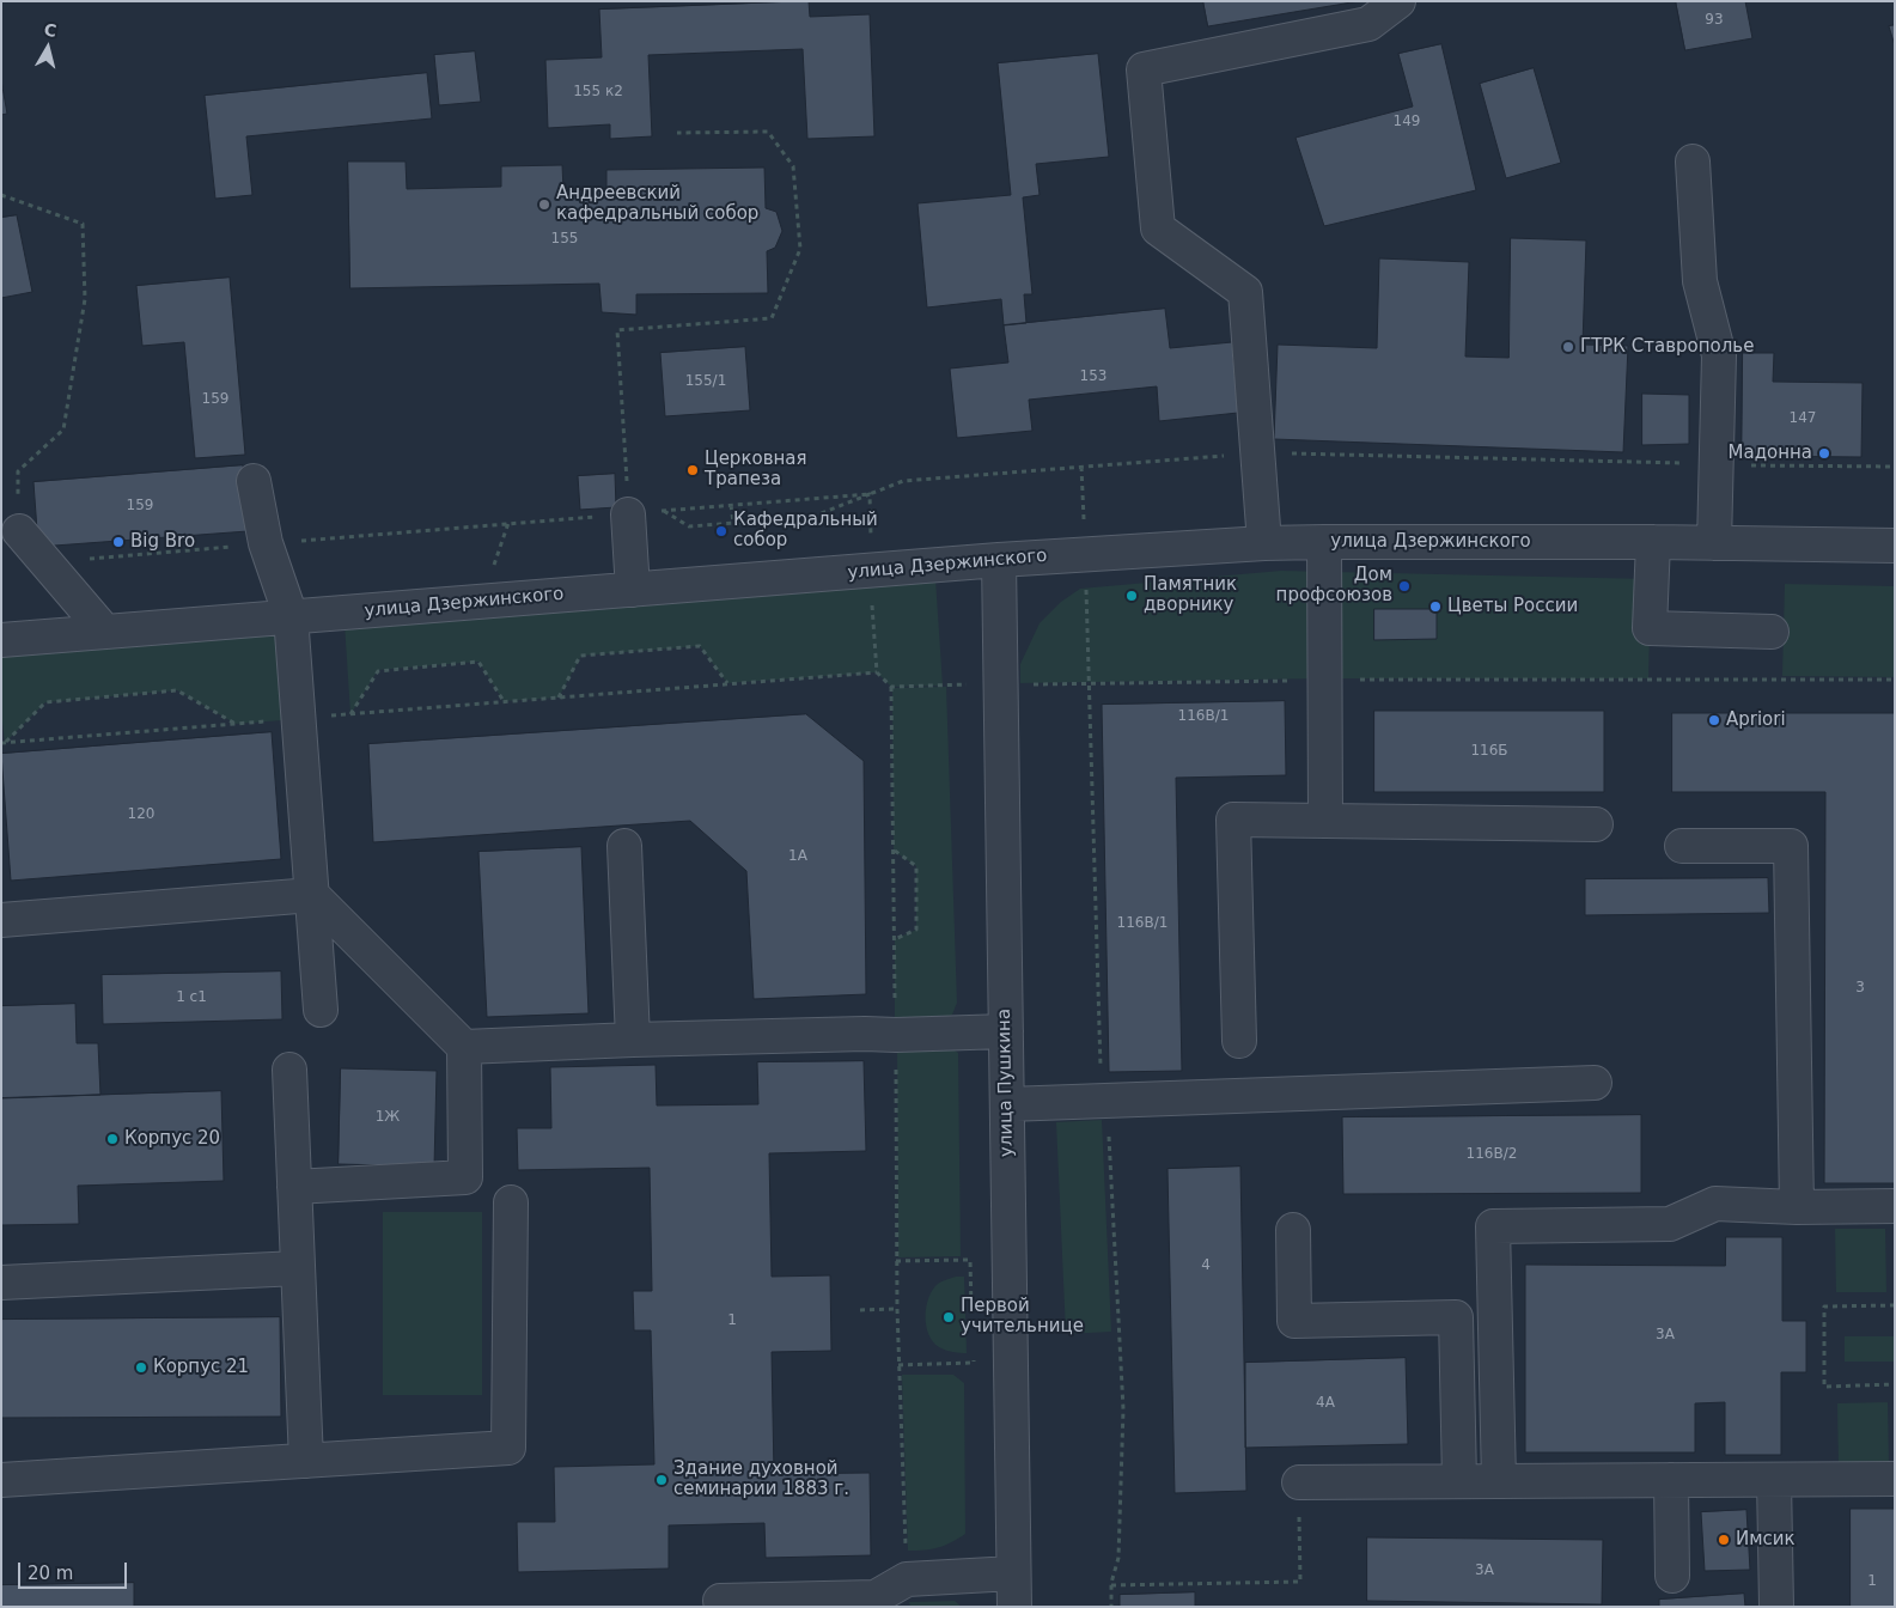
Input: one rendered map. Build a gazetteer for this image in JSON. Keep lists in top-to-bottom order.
{
  "streets": {
    "street": ["улица Дзержинского", "улица Пушкина"]
  },
  "crossings": [
    ["улица Дзержинского", "улица Пушкина"]
  ],
  "places": [
    "Андреевский кафедральный собор",
    "ГТРК Ставрополье",
    "Мадонна",
    "Церковная Трапеза",
    "Кафедральный собор",
    "Big Bro",
    "Дом профсоюзов",
    "Памятник дворнику",
    "Цветы России",
    "Apriori",
    "Корпус 20",
    "Первой учительнице",
    "Корпус 21",
    "Здание духовной семинарии 1883 г.",
    "Имсик"
  ],
  "house_numbers": [
    "93",
    "155 к2",
    "149",
    "155",
    "153",
    "155/1",
    "159",
    "147",
    "159",
    "116В/1",
    "116Б",
    "120",
    "1А",
    "116В/1",
    "3",
    "1 с1",
    "1Ж",
    "116В/2",
    "4",
    "1",
    "3А",
    "4А",
    "3А",
    "1"
  ],
  "scale_bar": "20 m",
  "north": "top"
}
